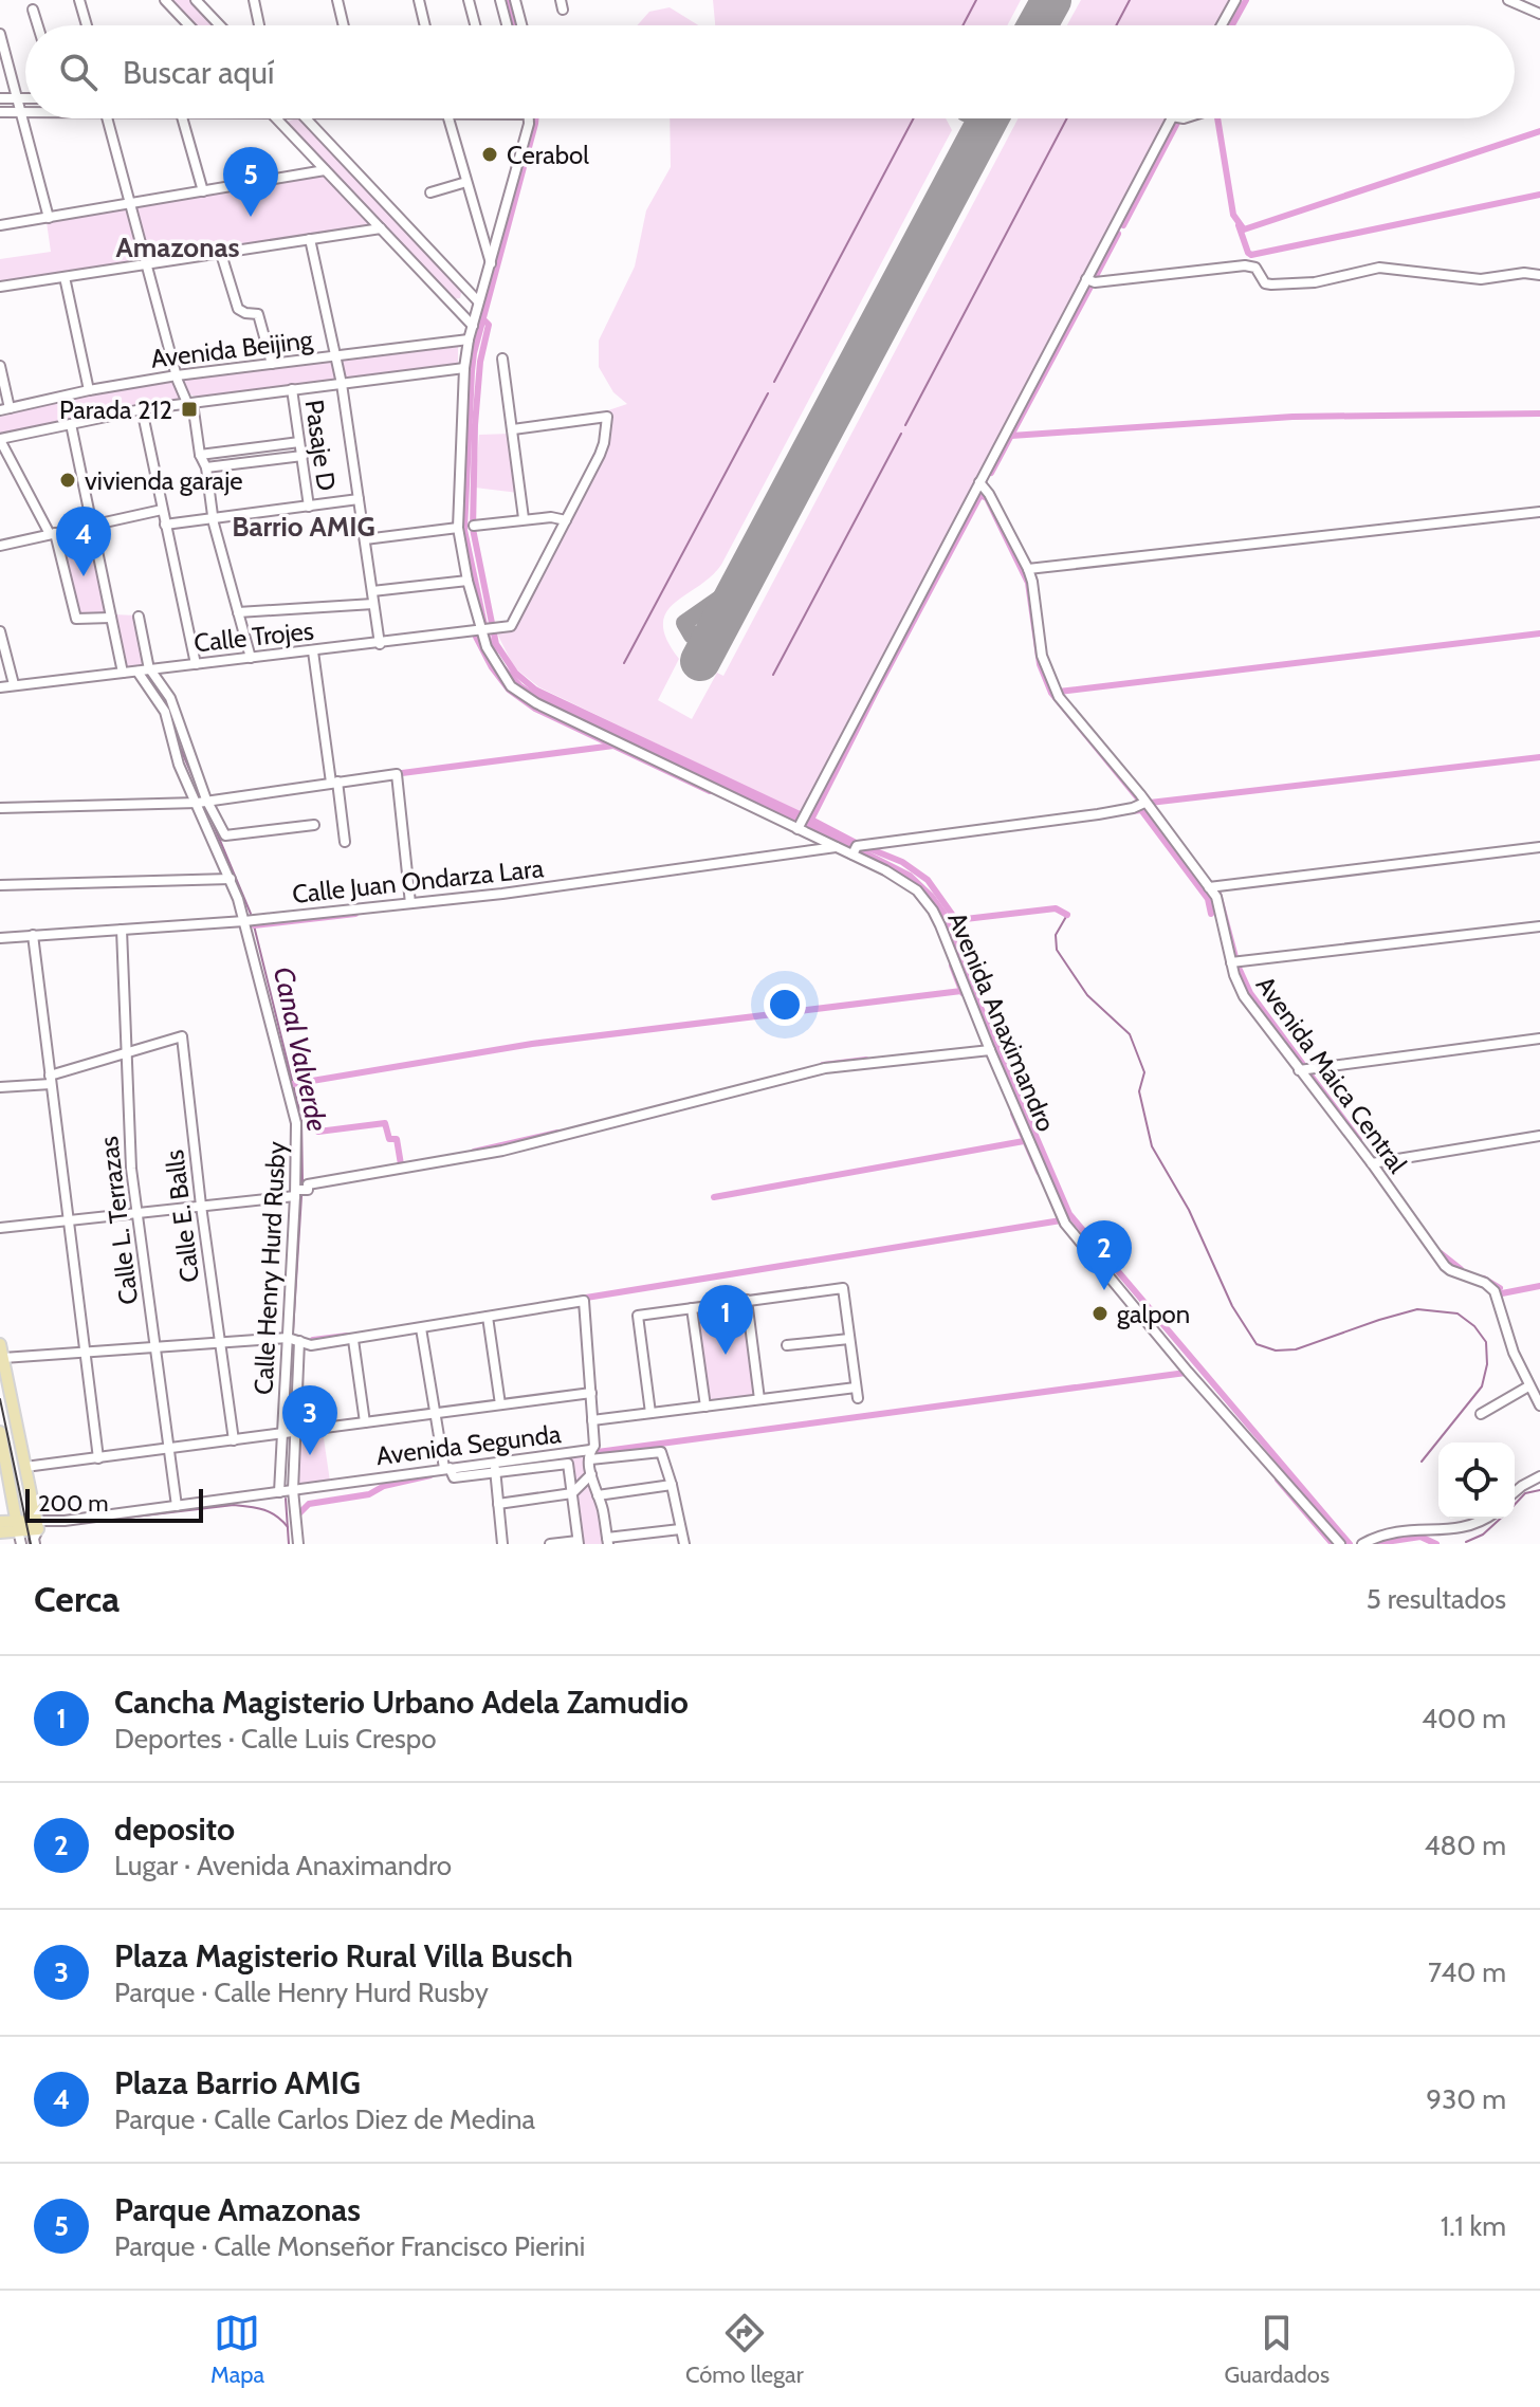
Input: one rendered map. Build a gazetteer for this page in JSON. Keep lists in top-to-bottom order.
{
  "streets": {
    "main road": ["Avenida Segunda"],
    "street": [
      "Avenida Beijing",
      "Pasaje D",
      "Calle Trojes",
      "Calle Juan Ondarza Lara",
      "Avenida Anaximandro",
      "Avenida Maica Central",
      "Calle E. Balls",
      "Calle L. Terrazas",
      "Calle Henry Hurd Rusby"
    ]
  },
  "crossings": [
    ["Avenida Beijing", "Pasaje D"],
    ["Avenida Beijing", "Avenida Anaximandro"],
    ["Calle Trojes", "Avenida Anaximandro"],
    ["Calle Trojes", "Calle Henry Hurd Rusby"],
    ["Calle Juan Ondarza Lara", "Avenida Anaximandro"],
    ["Calle Juan Ondarza Lara", "Calle L. Terrazas"],
    ["Calle Juan Ondarza Lara", "Calle Henry Hurd Rusby"],
    ["Calle E. Balls", "Calle L. Terrazas"],
    ["Calle L. Terrazas", "Avenida Segunda"],
    ["Calle Henry Hurd Rusby", "Avenida Segunda"]
  ],
  "districts": ["Amazonas", "Barrio AMIG"],
  "water": ["Canal Valverde"],
  "places": {
    "other": ["Cerabol", "vivienda garaje", "galpon"],
    "transit": ["Parada 212"]
  },
  "scale_bar": "200 m",
  "page": {
    "search": "Buscar aquí",
    "pins": [
      "5",
      "4",
      "2",
      "1",
      "3"
    ],
    "scale": "200 m",
    "heading": ["Cerca", "5 resultados"],
    "list": [
      {
        "mark": "1",
        "name": "Cancha Magisterio Urbano Adela Zamudio",
        "note": "Deportes · Calle Luis Crespo",
        "value": "400 m"
      },
      {
        "mark": "2",
        "name": "deposito",
        "note": "Lugar · Avenida Anaximandro",
        "value": "480 m"
      },
      {
        "mark": "3",
        "name": "Plaza Magisterio Rural Villa Busch",
        "note": "Parque · Calle Henry Hurd Rusby",
        "value": "740 m"
      },
      {
        "mark": "4",
        "name": "Plaza Barrio AMIG",
        "note": "Parque · Calle Carlos Diez de Medina",
        "value": "930 m"
      },
      {
        "mark": "5",
        "name": "Parque Amazonas",
        "note": "Parque · Calle Monseñor Francisco Pierini",
        "value": "1.1 km"
      }
    ],
    "nav": ["Mapa", "Cómo llegar", "Guardados"]
  }
}
